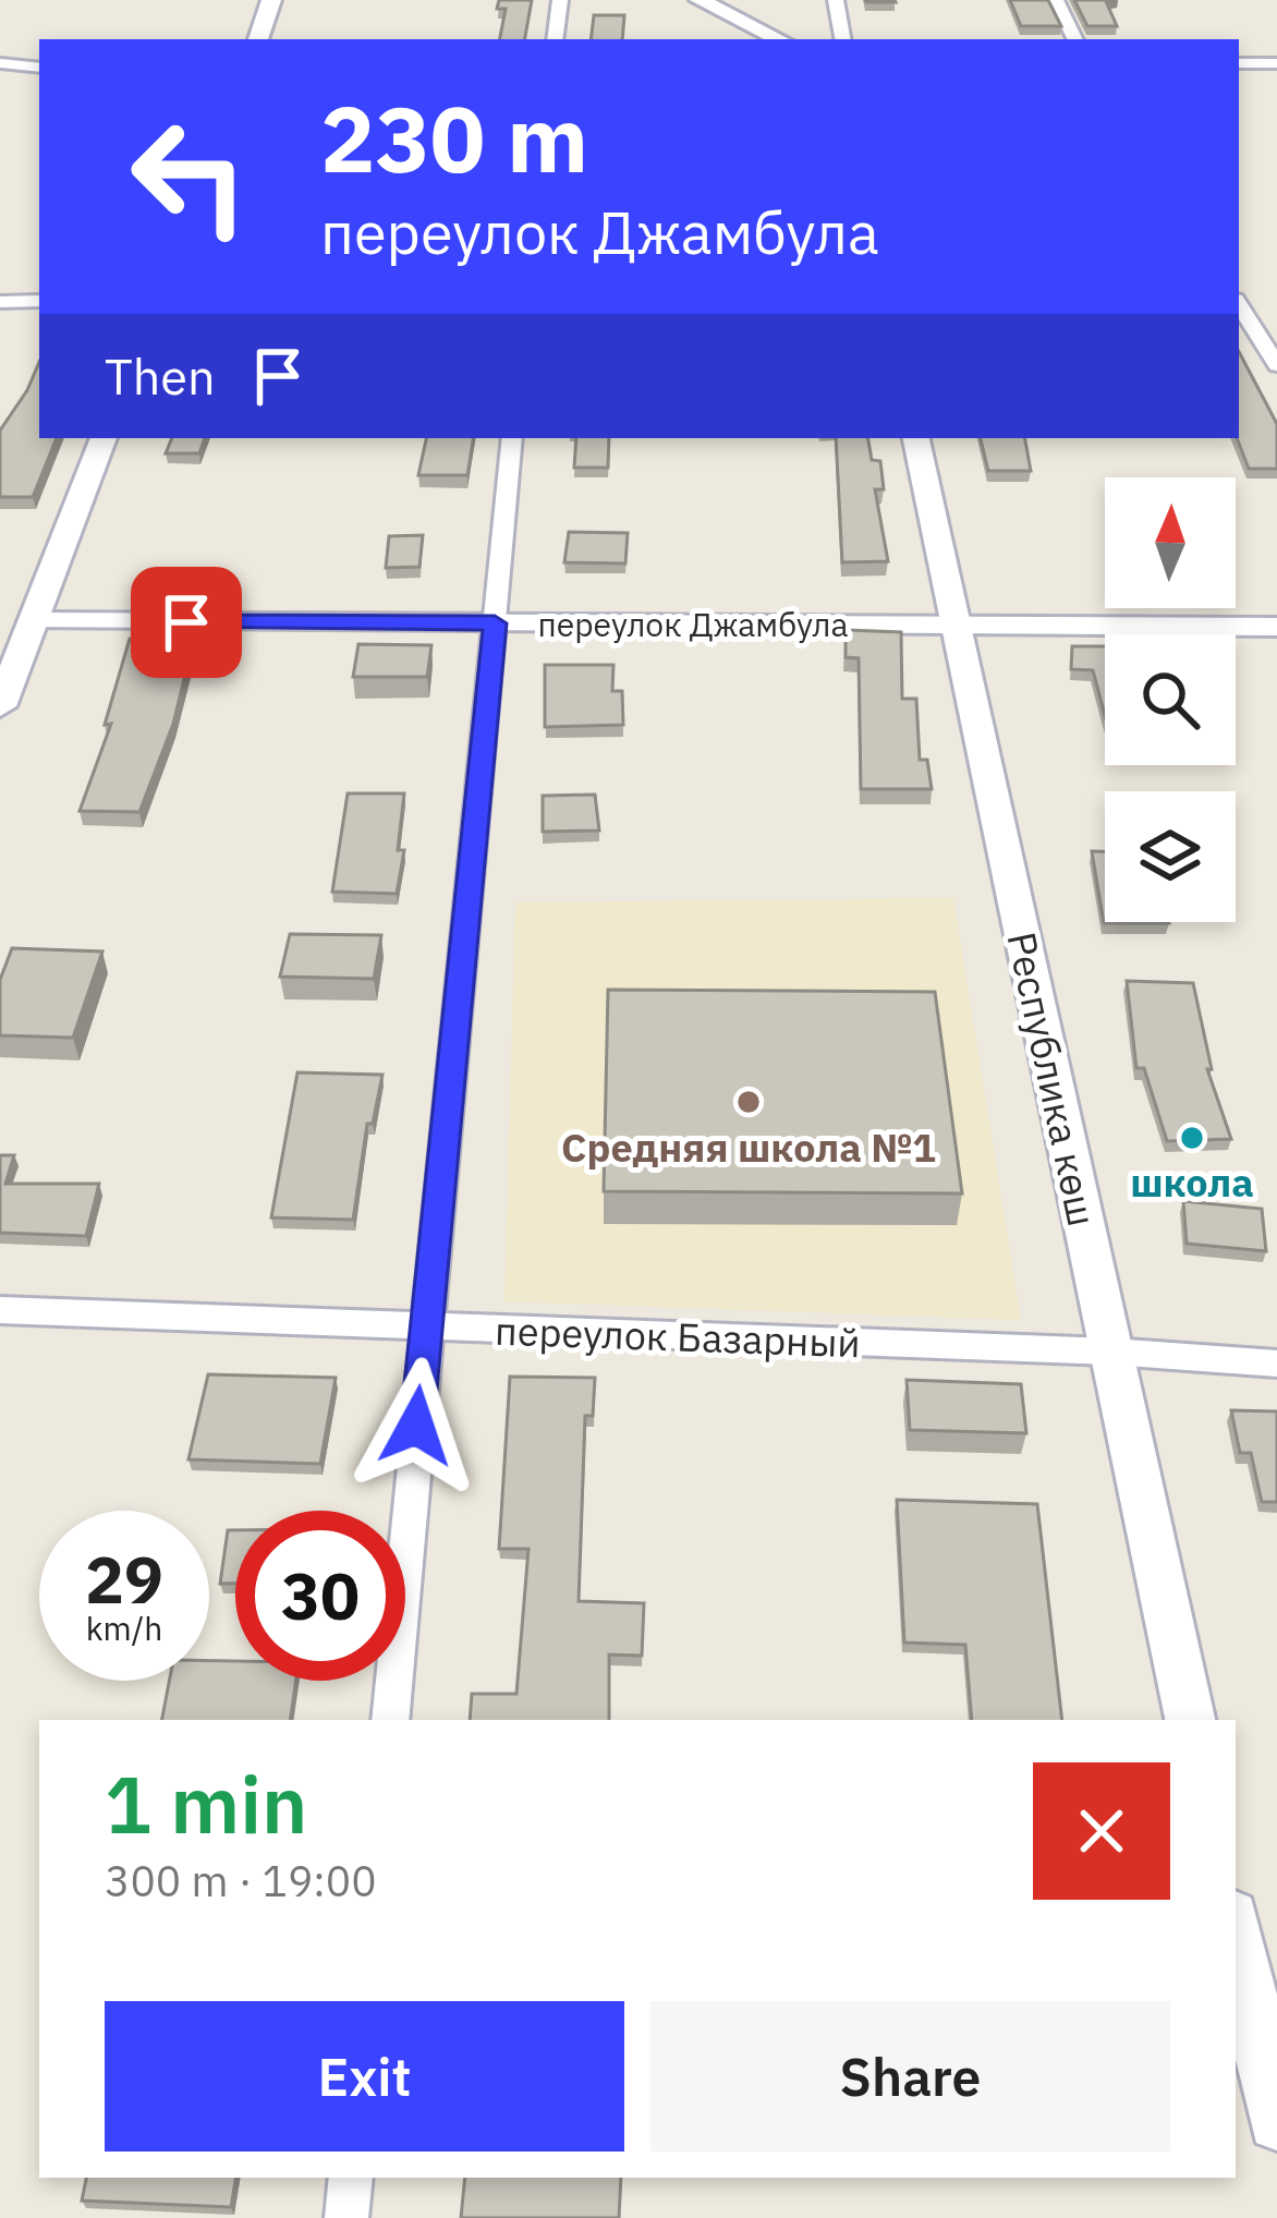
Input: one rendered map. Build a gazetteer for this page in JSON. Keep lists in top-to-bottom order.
{
  "streets": {
    "main road": ["Республика көш"],
    "street": ["переулок Джамбула", "переулок Базарный"]
  },
  "crossings": [
    ["переулок Джамбула", "Республика көш"],
    ["Республика көш", "переулок Базарный"]
  ],
  "places": ["Средняя школа №1", "школа"],
  "north": "top",
  "page": {
    "turn": ["230 m", "переулок Джамбула"],
    "then": "Then",
    "speed": "29 km/h",
    "limit": "30",
    "heading": ["1 min", "300 m · 19:00"],
    "buttons": ["Exit", "Share"]
  }
}
